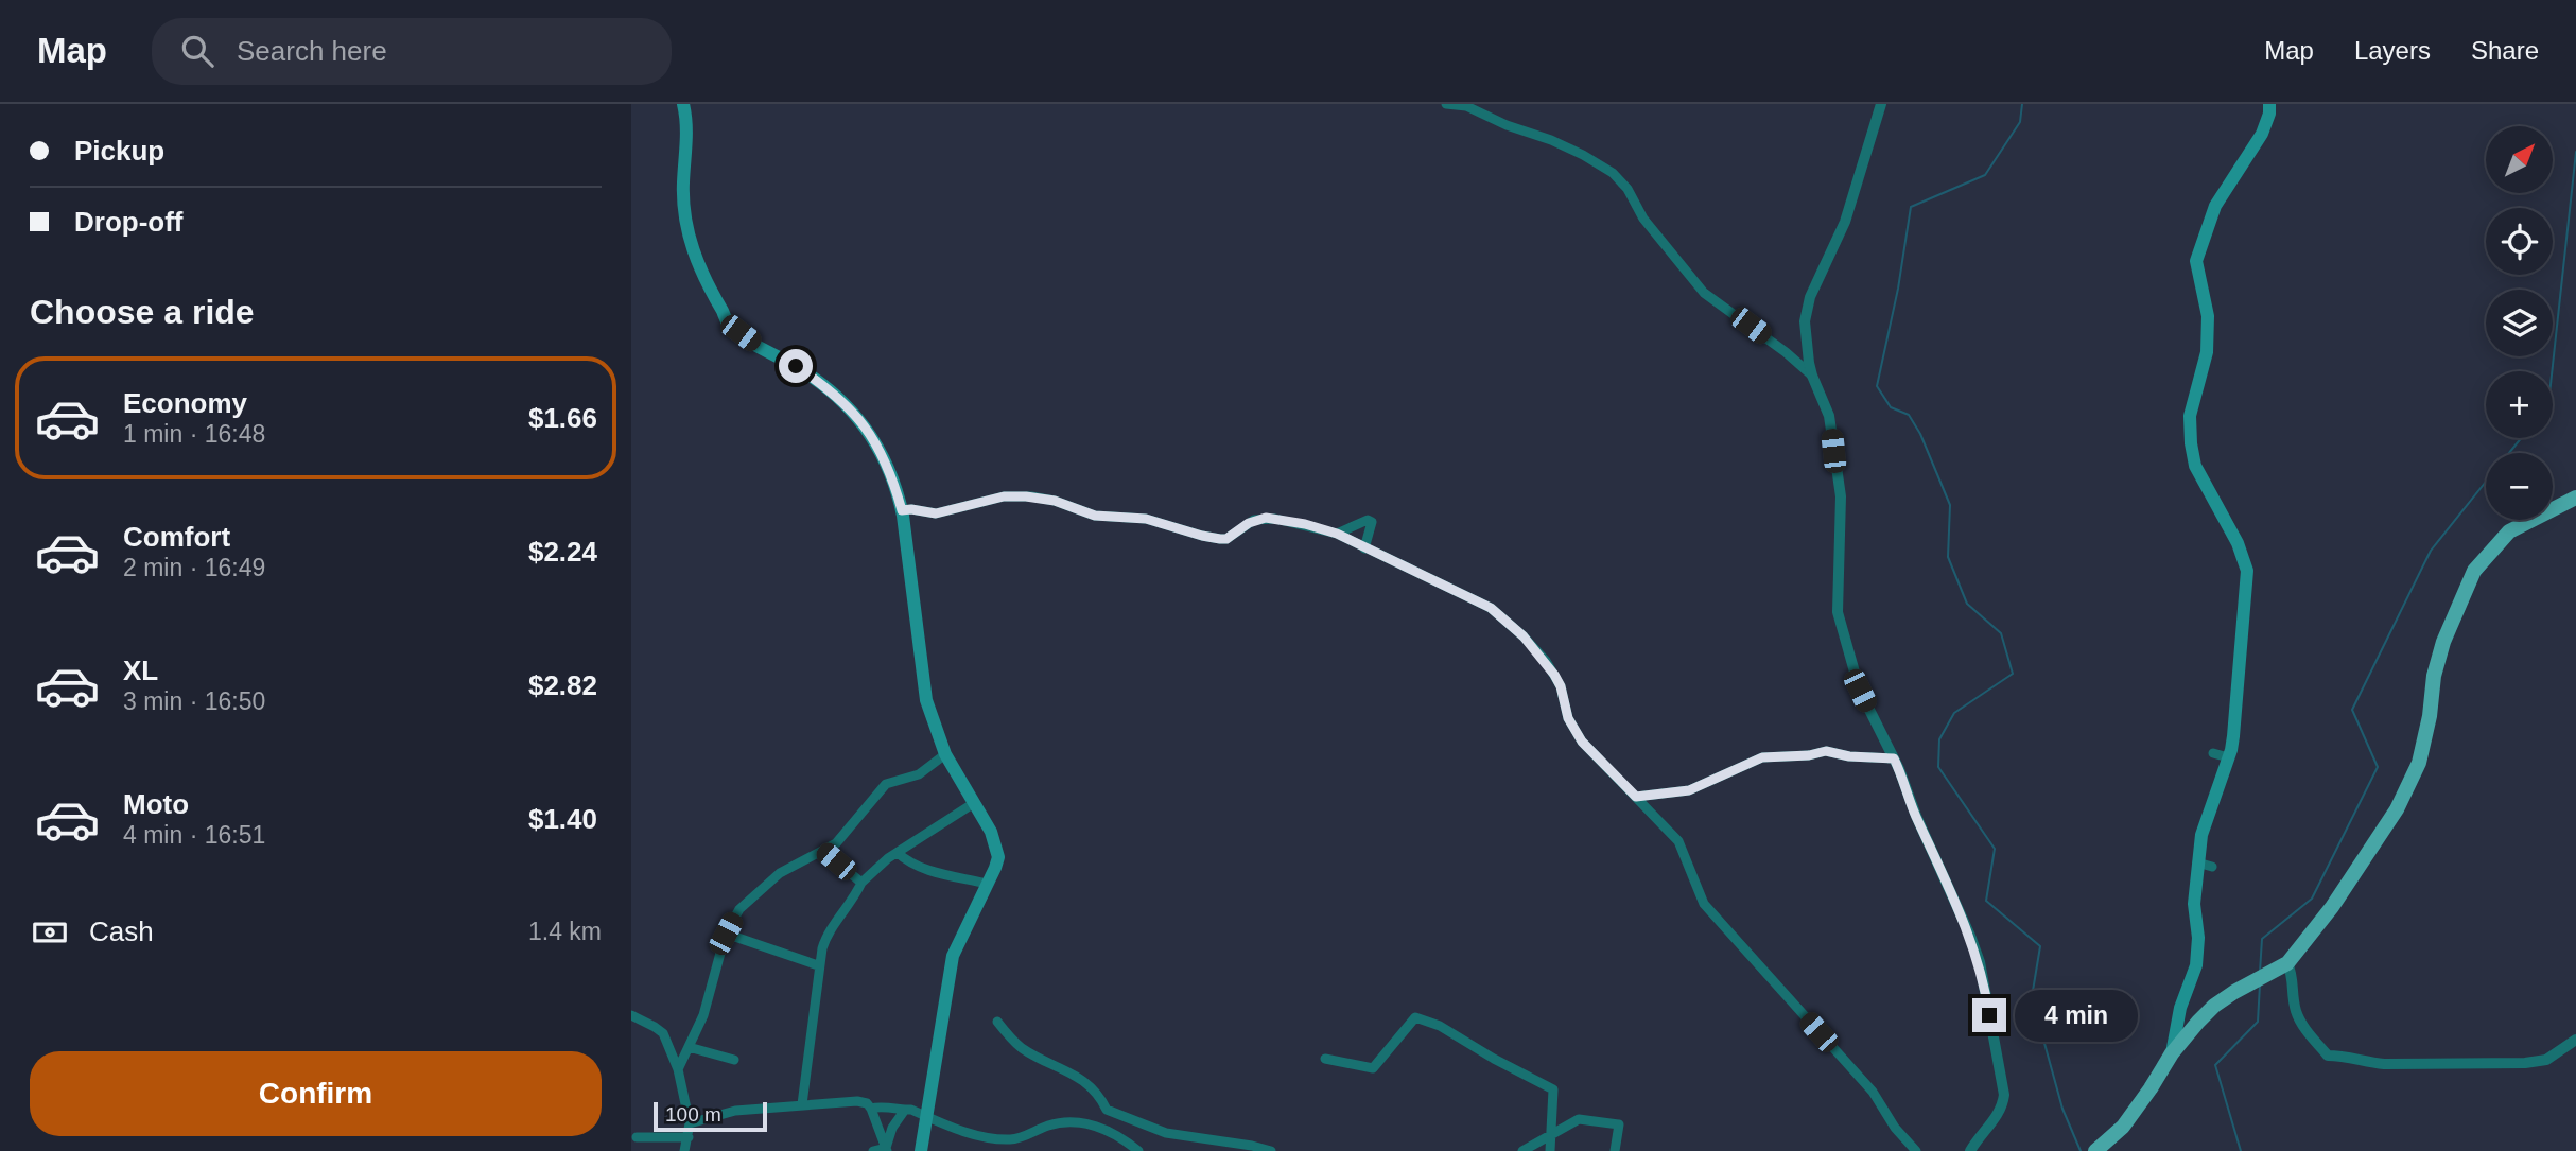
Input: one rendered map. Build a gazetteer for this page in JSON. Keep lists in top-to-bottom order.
{
  "scale_bar": "100 m",
  "north": "top right",
  "page": {
    "header": "Map",
    "search": "Search here",
    "nav": ["Map", "Layers", "Share"],
    "banner": ["Pickup", "Drop-off"],
    "map_buttons": ["+", "−"],
    "heading": "Choose a ride",
    "list": [
      {
        "name": "Economy",
        "note": "1 min · 16:48",
        "value": "$1.66"
      },
      {
        "name": "Comfort",
        "note": "2 min · 16:49",
        "value": "$2.24"
      },
      {
        "name": "XL",
        "note": "3 min · 16:50",
        "value": "$2.82"
      },
      {
        "name": "Moto",
        "note": "4 min · 16:51",
        "value": "$1.40"
      }
    ],
    "pay": ["Cash", "1.4 km"],
    "bubble": "4 min",
    "buttons": "Confirm",
    "scale": "100 m"
  }
}
